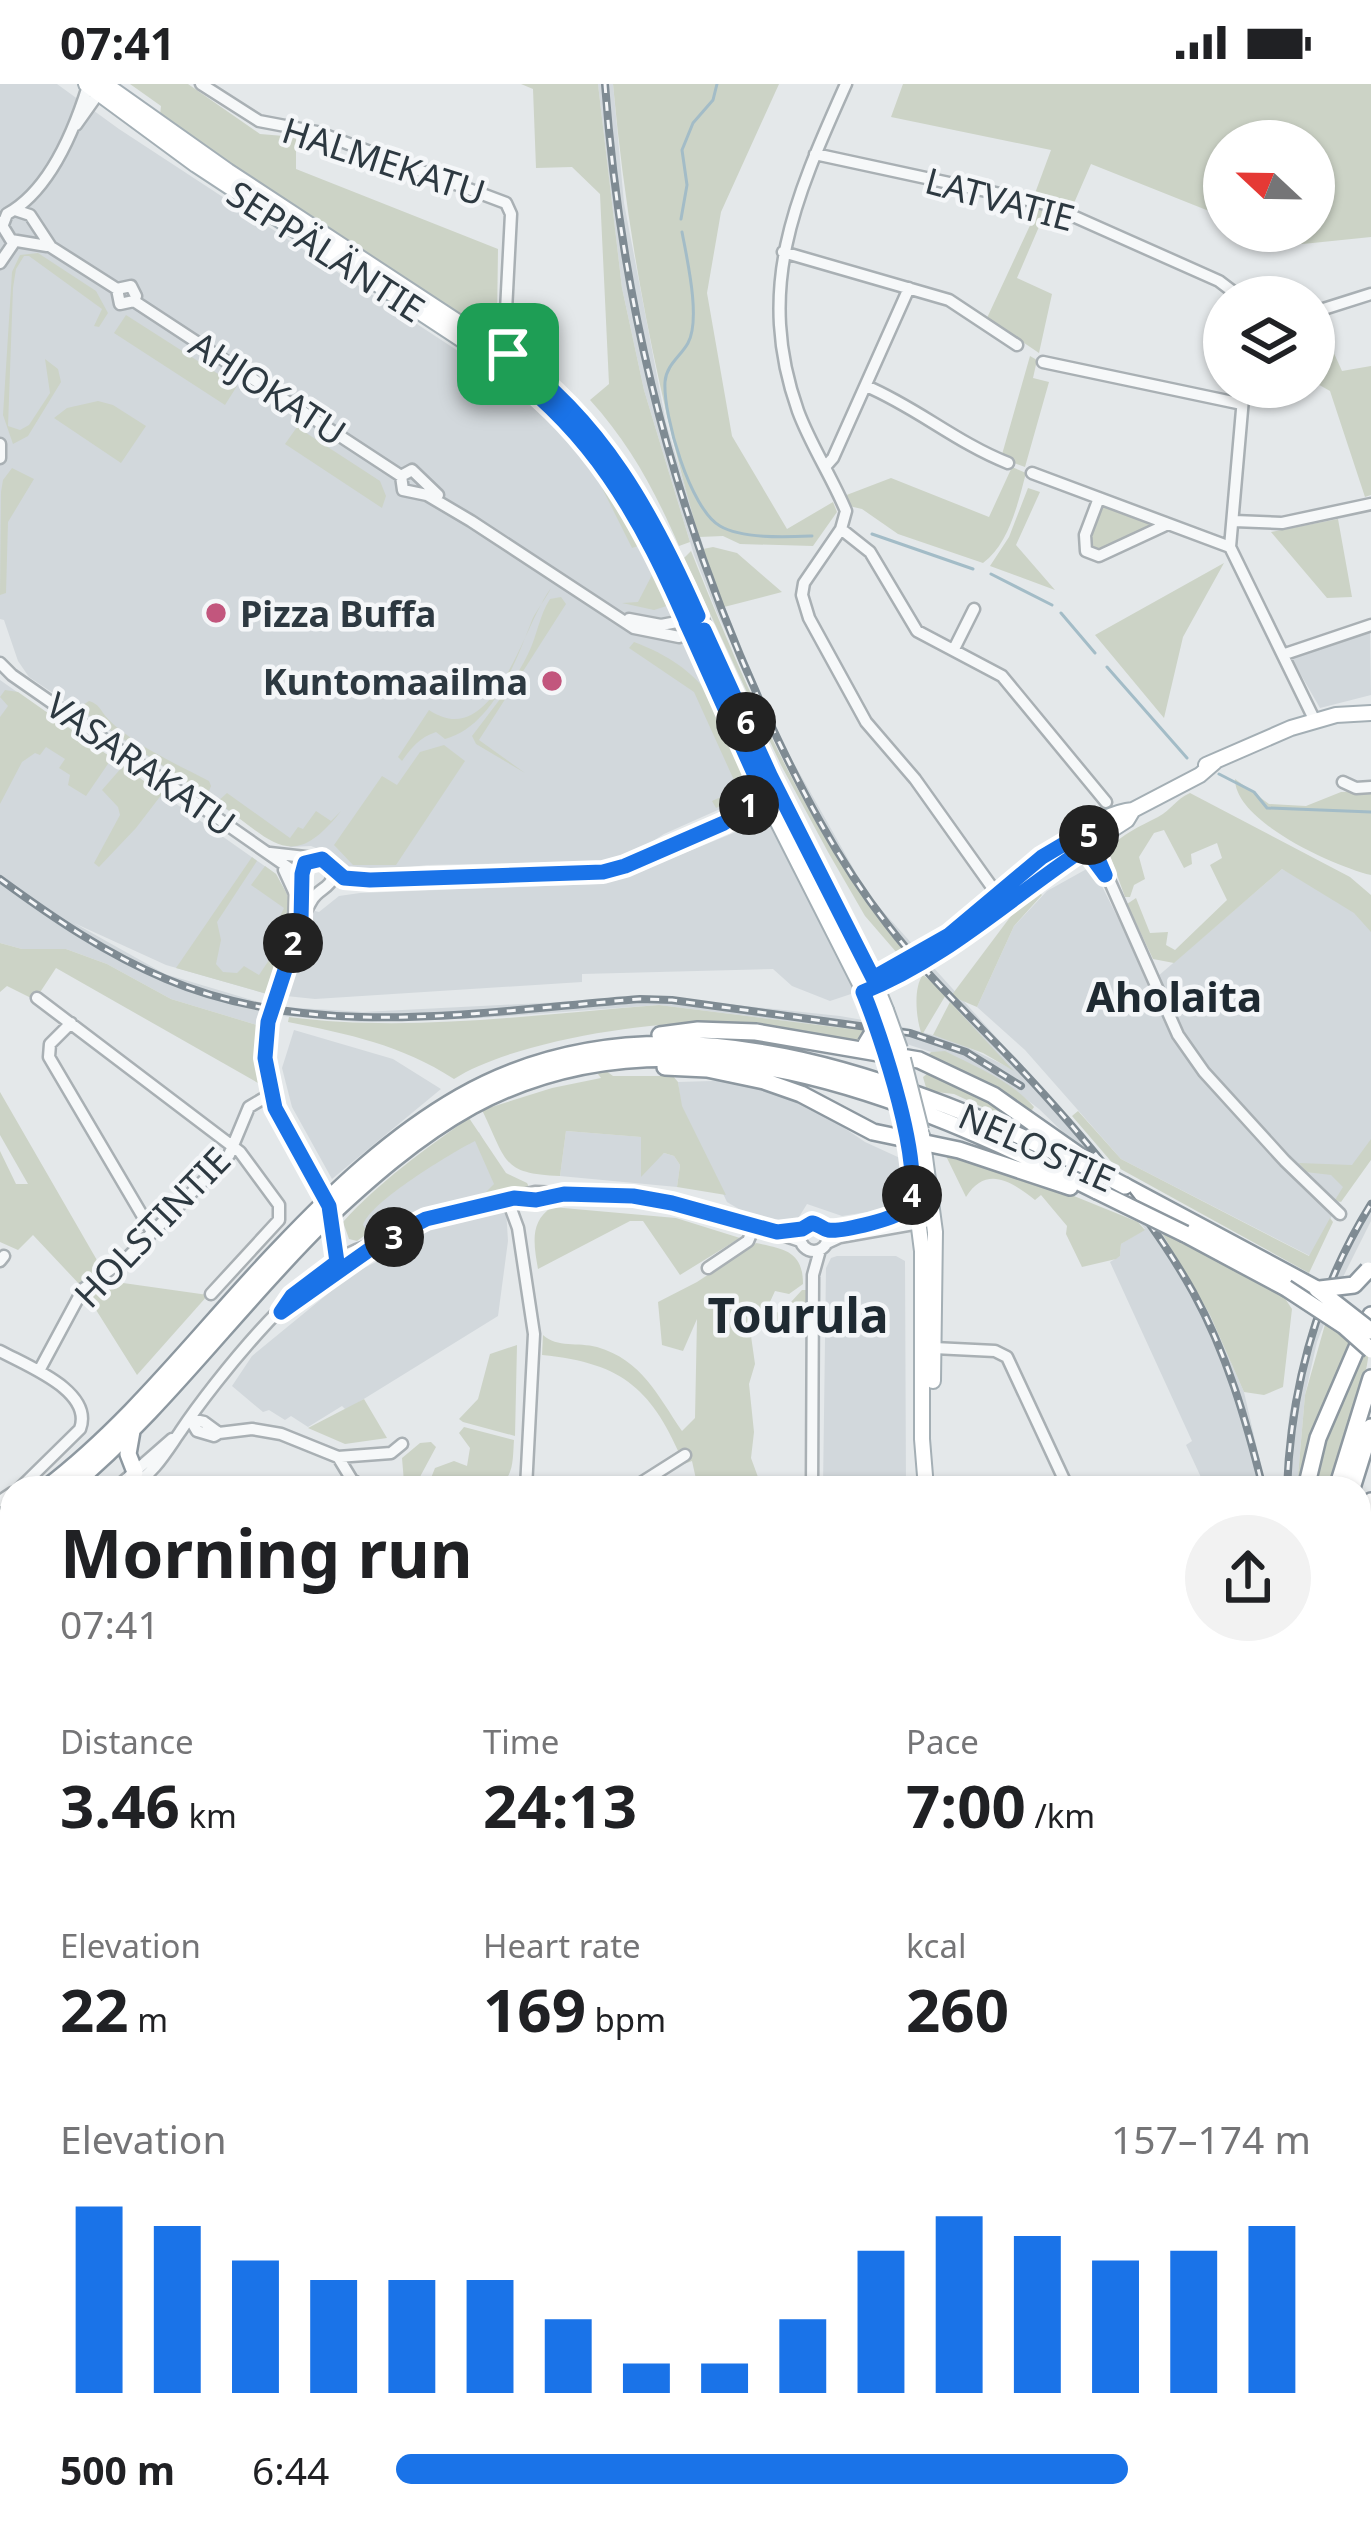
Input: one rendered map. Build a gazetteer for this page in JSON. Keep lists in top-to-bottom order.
{
  "streets": {
    "highway": ["NELOSTIE"],
    "main road": ["SEPPÄLÄNTIE"],
    "street": [
      "HALMEKATU",
      "LATVATIE",
      "AHJOKATU",
      "VASARAKATU",
      "HOLSTINTIE"
    ]
  },
  "crossings": [
    ["HALMEKATU", "SEPPÄLÄNTIE"],
    ["SEPPÄLÄNTIE", "AHJOKATU"]
  ],
  "districts": ["Aholaita", "Tourula"],
  "places": ["Pizza Buffa", "Kuntomaailma"],
  "north": "left",
  "page": {
    "status": "07:41",
    "pins": [
      "6",
      "1",
      "5",
      "2",
      "4",
      "3"
    ],
    "heading": ["Morning run", "07:41"],
    "stats": [
      ["Distance", "3.46 km"],
      ["Time", "24:13"],
      ["Pace", "7:00 /km"],
      ["Elevation", "22 m"],
      ["Heart rate", "169 bpm"],
      ["kcal", "260"]
    ],
    "chart": ["Elevation", "157–174 m"],
    "list": [
      {
        "name": "500 m",
        "note": "6:44"
      }
    ]
  }
}
